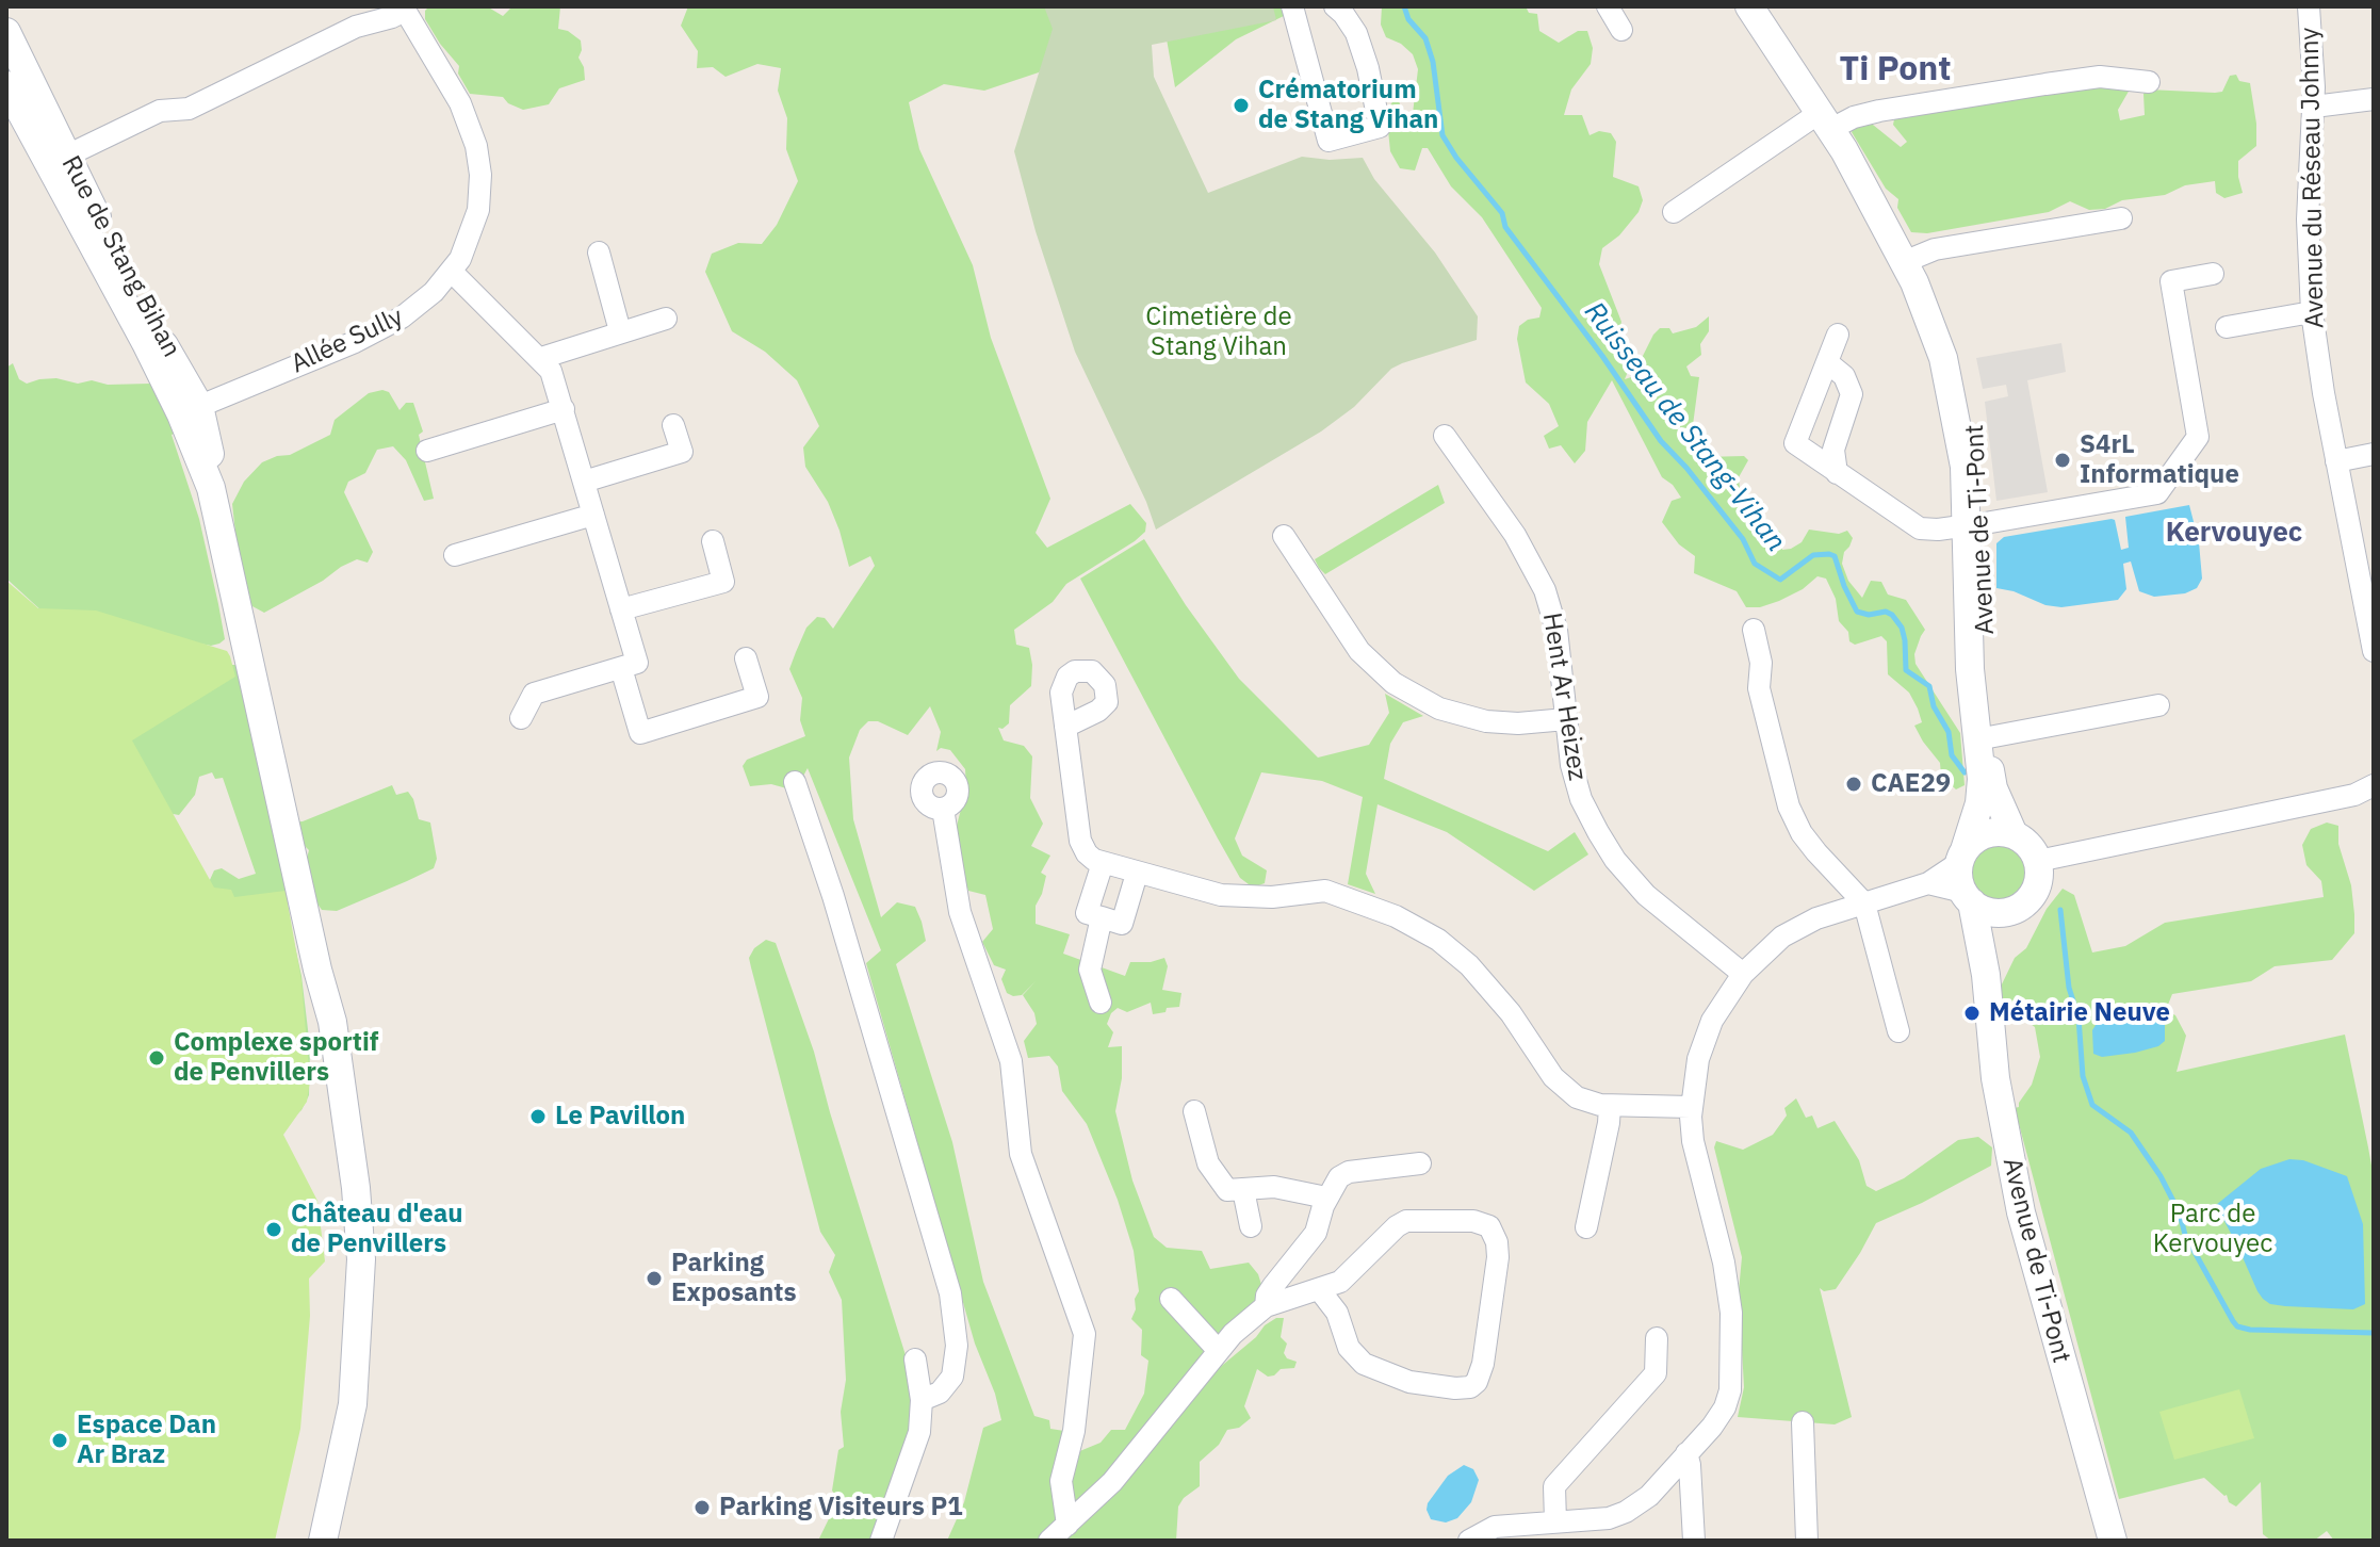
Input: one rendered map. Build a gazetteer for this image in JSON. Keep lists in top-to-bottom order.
{
  "streets": {
    "street": [
      "Avenue du Réseau Johnny",
      "Rue de Stang Bihan",
      "Allée Sully",
      "Avenue de Ti-Pont",
      "Hent Ar Heizez"
    ]
  },
  "crossings": [
    ["Rue de Stang Bihan", "Allée Sully"]
  ],
  "districts": ["Ti Pont", "Kervouyec"],
  "water": ["Ruisseau de Stang-Vihan"],
  "parks": ["Cimetière de Stang Vihan", "Parc de Kervouyec"],
  "places": [
    "Crématorium de Stang Vihan",
    "S4rL Informatique",
    "CAE29",
    "Métairie Neuve",
    "Complexe sportif de Penvillers",
    "Le Pavillon",
    "Château d'eau de Penvillers",
    "Parking Exposants",
    "Espace Dan Ar Braz",
    "Parking Visiteurs P1"
  ]
}
